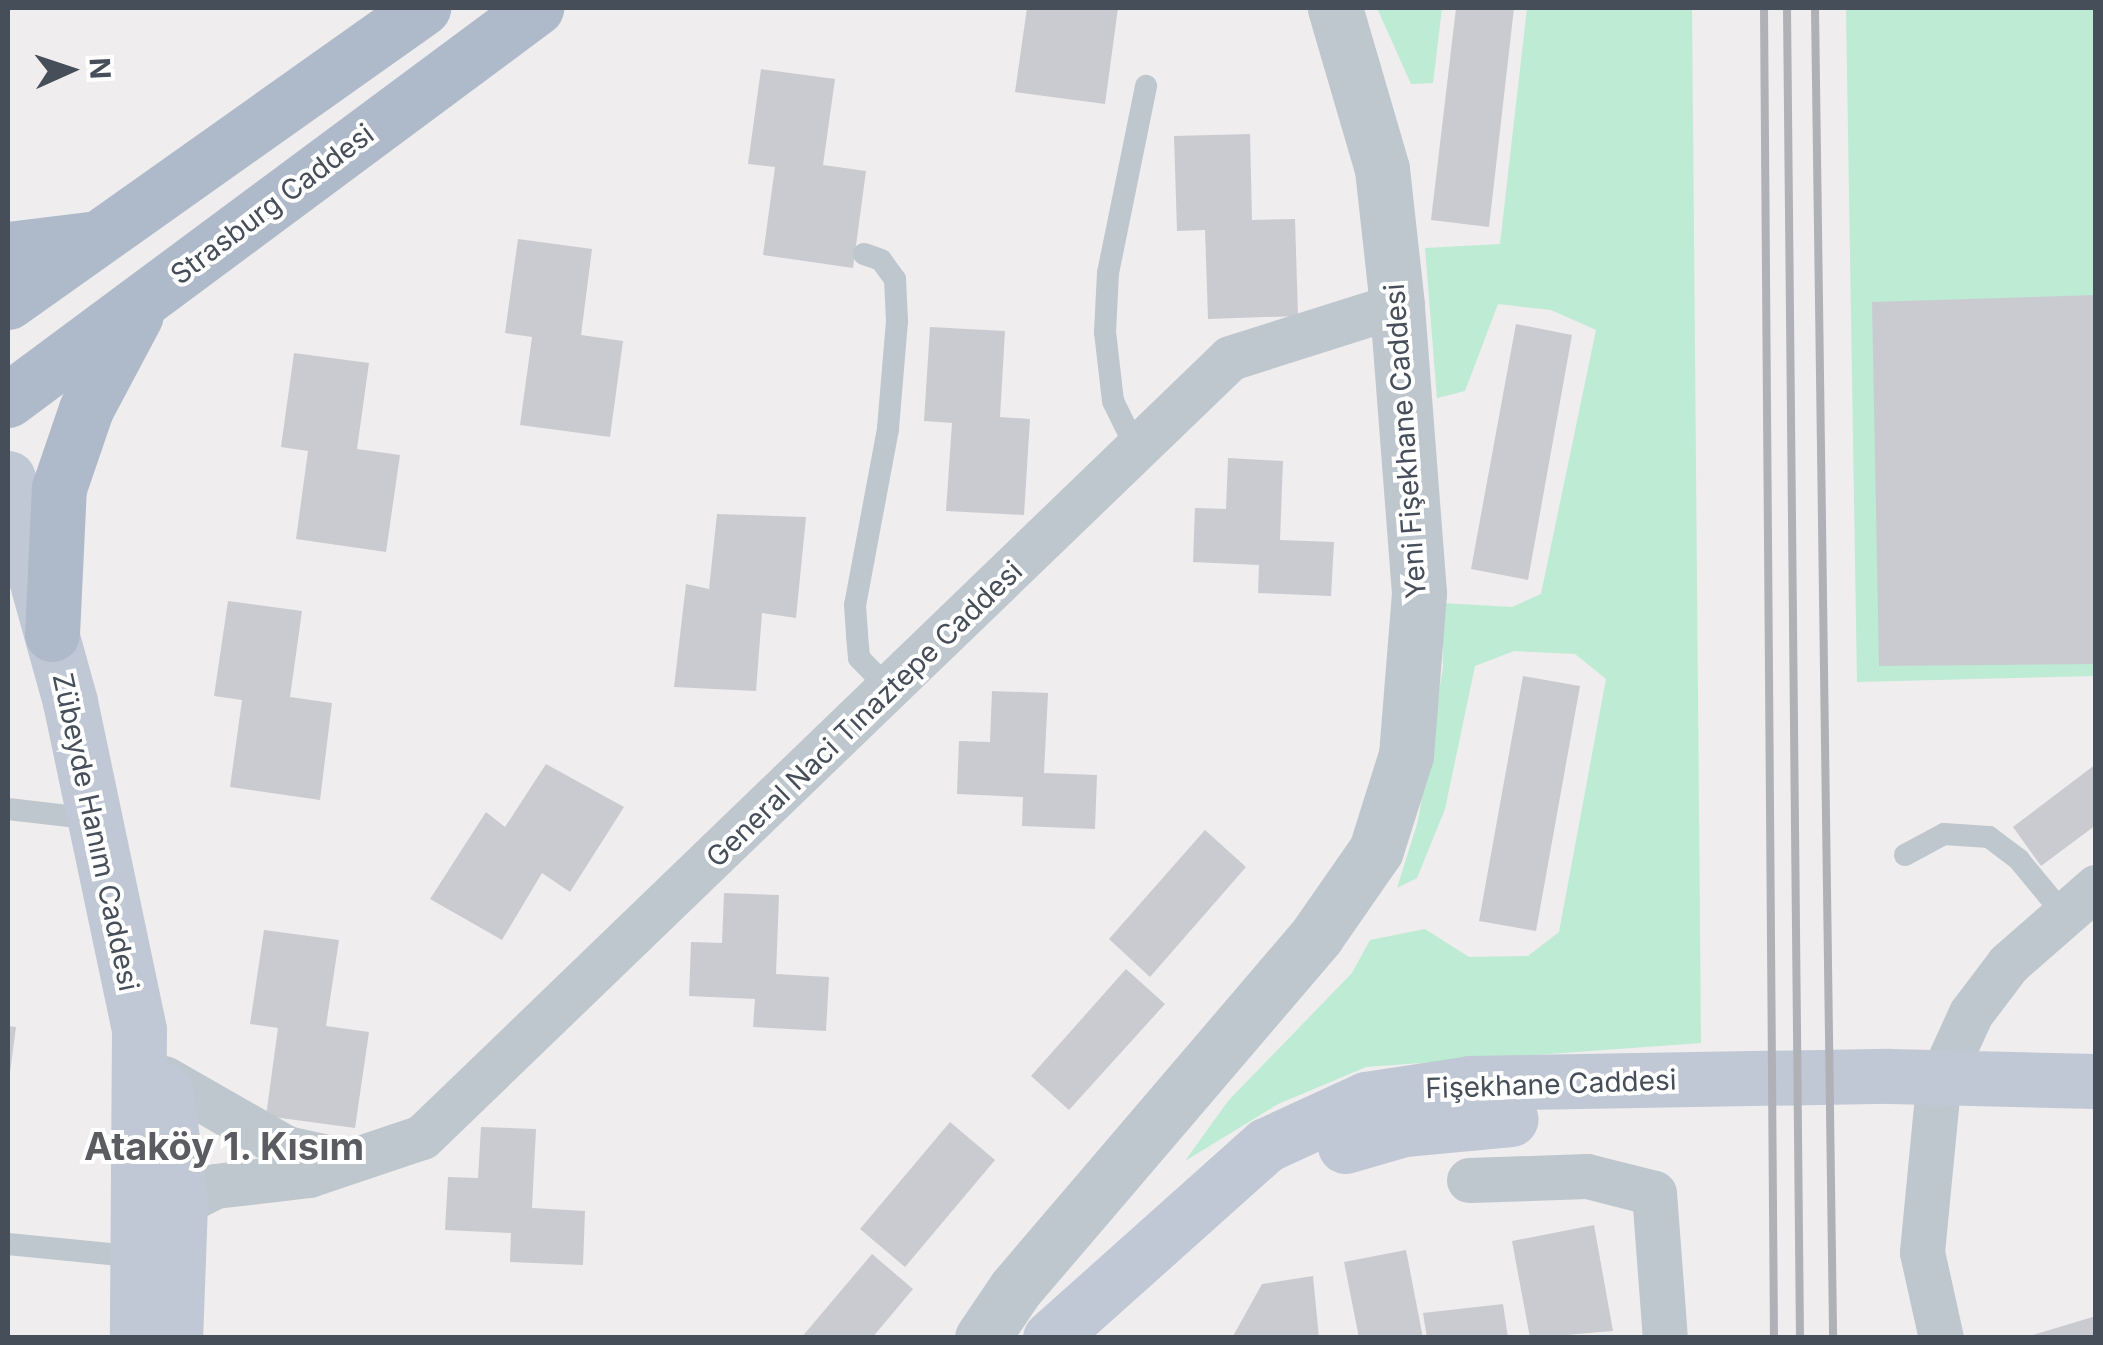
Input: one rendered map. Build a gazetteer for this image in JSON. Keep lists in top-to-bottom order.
{
  "streets": {
    "main road": ["Strasburg Caddesi", "Zübeyde Hanım Caddesi", "Fişekhane Caddesi"],
    "street": ["Yeni Fişekhane Caddesi", "General Naci Tınaztepe Caddesi"]
  },
  "crossings": [
    ["Yeni Fişekhane Caddesi", "General Naci Tınaztepe Caddesi"],
    ["General Naci Tınaztepe Caddesi", "Zübeyde Hanım Caddesi"]
  ],
  "districts": ["Ataköy 1. Kısım"],
  "north": "right"
}
